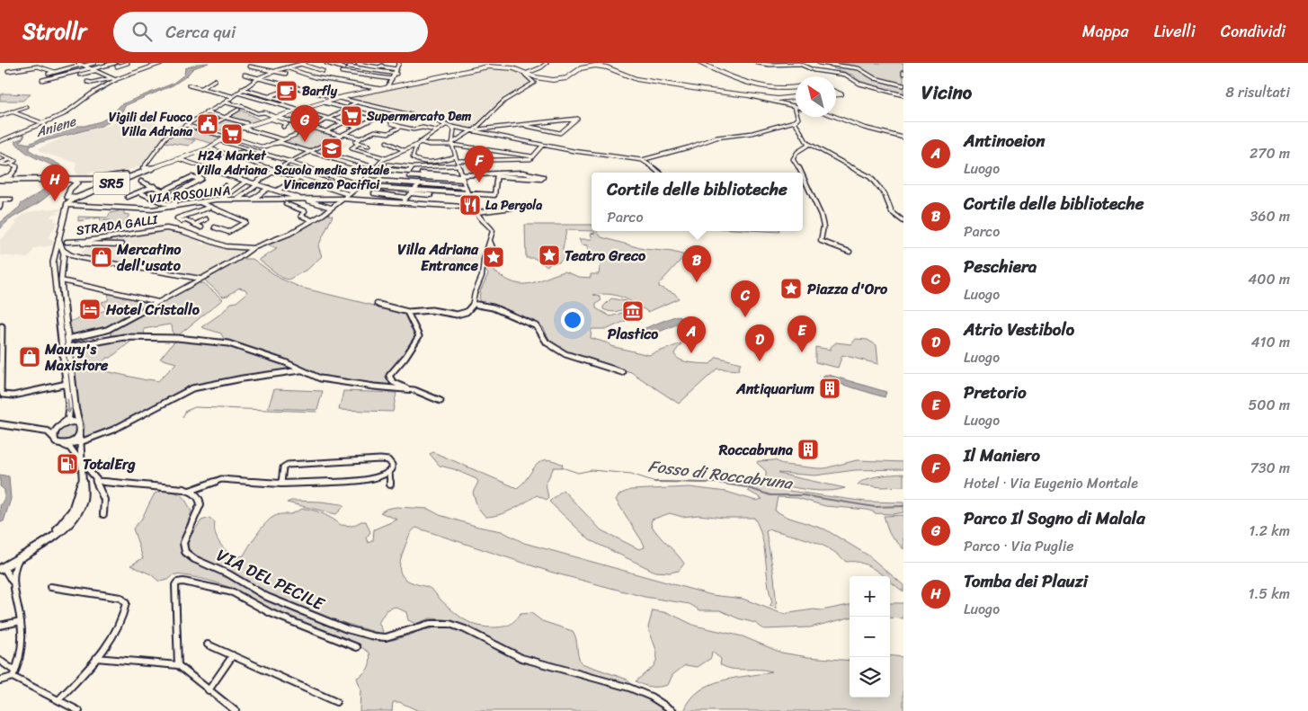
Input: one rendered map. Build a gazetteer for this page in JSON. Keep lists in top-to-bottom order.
{
  "streets": {
    "main road": ["SR5"],
    "street": ["VIA ROSOLINA", "STRADA GALLI", "VIA DEL PECILE"]
  },
  "crossings": [
    ["VIA ROSOLINA", "STRADA GALLI"]
  ],
  "water": ["Aniene", "Fosso di Roccabruna"],
  "places": {
    "cafe": ["Barfly"],
    "supermarket": ["Supermercato Dem", "H24 Market Villa Adriana"],
    "public building": ["Vigili del Fuoco Villa Adriana"],
    "school or university": ["Scuola media statale Vincenzo Pacifici"],
    "restaurant": ["La Pergola"],
    "place": ["Teatro Greco", "Villa Adriana Entrance", "Piazza d'Oro"],
    "shop": ["Mercatino dell'usato", "Maury's Maxistore"],
    "hotel": ["Hotel Cristallo"],
    "museum": ["Plastico"],
    "building": ["Antiquarium", "Roccabruna"],
    "fuel station": ["TotalErg"]
  },
  "north": "top left",
  "page": {
    "header": "Strollr",
    "search": "Cerca qui",
    "nav": ["Mappa", "Livelli", "Condividi"],
    "heading": ["Vicino", "8 risultati"],
    "pins": [
      "G",
      "F",
      "H",
      "B",
      "C",
      "E",
      "A",
      "D"
    ],
    "list": [
      {
        "mark": "A",
        "name": "Antinoeion",
        "note": "Luogo",
        "value": "270 m"
      },
      {
        "mark": "B",
        "name": "Cortile delle biblioteche",
        "note": "Parco",
        "value": "360 m"
      },
      {
        "mark": "C",
        "name": "Peschiera",
        "note": "Luogo",
        "value": "400 m"
      },
      {
        "mark": "D",
        "name": "Atrio Vestibolo",
        "note": "Luogo",
        "value": "410 m"
      },
      {
        "mark": "E",
        "name": "Pretorio",
        "note": "Luogo",
        "value": "500 m"
      },
      {
        "mark": "F",
        "name": "Il Maniero",
        "note": "Hotel · Via Eugenio Montale",
        "value": "730 m"
      },
      {
        "mark": "G",
        "name": "Parco Il Sogno di Malala",
        "note": "Parco · Via Puglie",
        "value": "1.2 km"
      },
      {
        "mark": "H",
        "name": "Tomba dei Plauzi",
        "note": "Luogo",
        "value": "1.5 km"
      }
    ],
    "popup": ["Cortile delle biblioteche", "Parco"],
    "map_buttons": ["+", "−"]
  }
}
